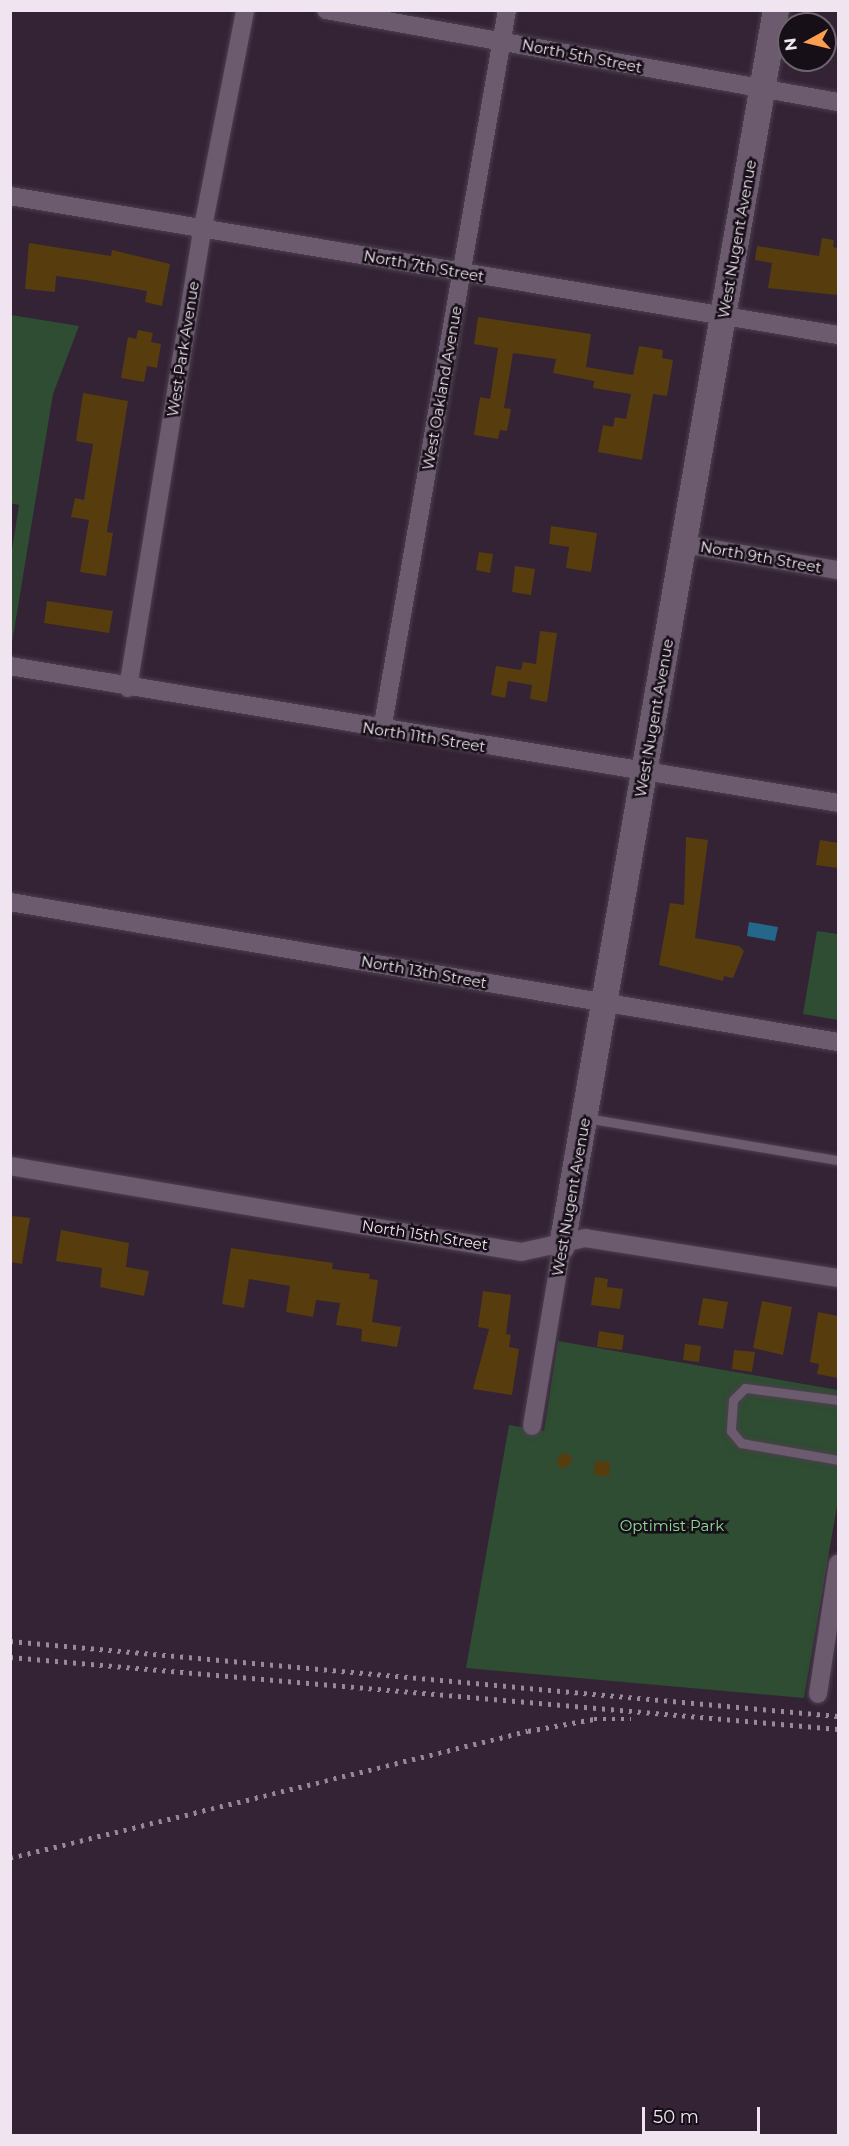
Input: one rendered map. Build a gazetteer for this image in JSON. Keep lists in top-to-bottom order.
{
  "streets": {
    "street": [
      "North 5th Street",
      "West Nugent Avenue",
      "North 7th Street",
      "West Park Avenue",
      "West Oakland Avenue",
      "North 9th Street",
      "North 11th Street",
      "North 13th Street",
      "North 15th Street"
    ]
  },
  "crossings": [
    ["North 5th Street", "West Nugent Avenue"],
    ["North 5th Street", "West Oakland Avenue"],
    ["West Nugent Avenue", "North 7th Street"],
    ["West Nugent Avenue", "North 9th Street"],
    ["West Nugent Avenue", "North 11th Street"],
    ["West Nugent Avenue", "North 13th Street"],
    ["West Nugent Avenue", "North 15th Street"],
    ["North 7th Street", "West Park Avenue"],
    ["North 7th Street", "West Oakland Avenue"],
    ["West Park Avenue", "North 11th Street"],
    ["West Oakland Avenue", "North 11th Street"]
  ],
  "parks": ["Optimist Park"],
  "scale_bar": "50 m",
  "north": "left"
}
